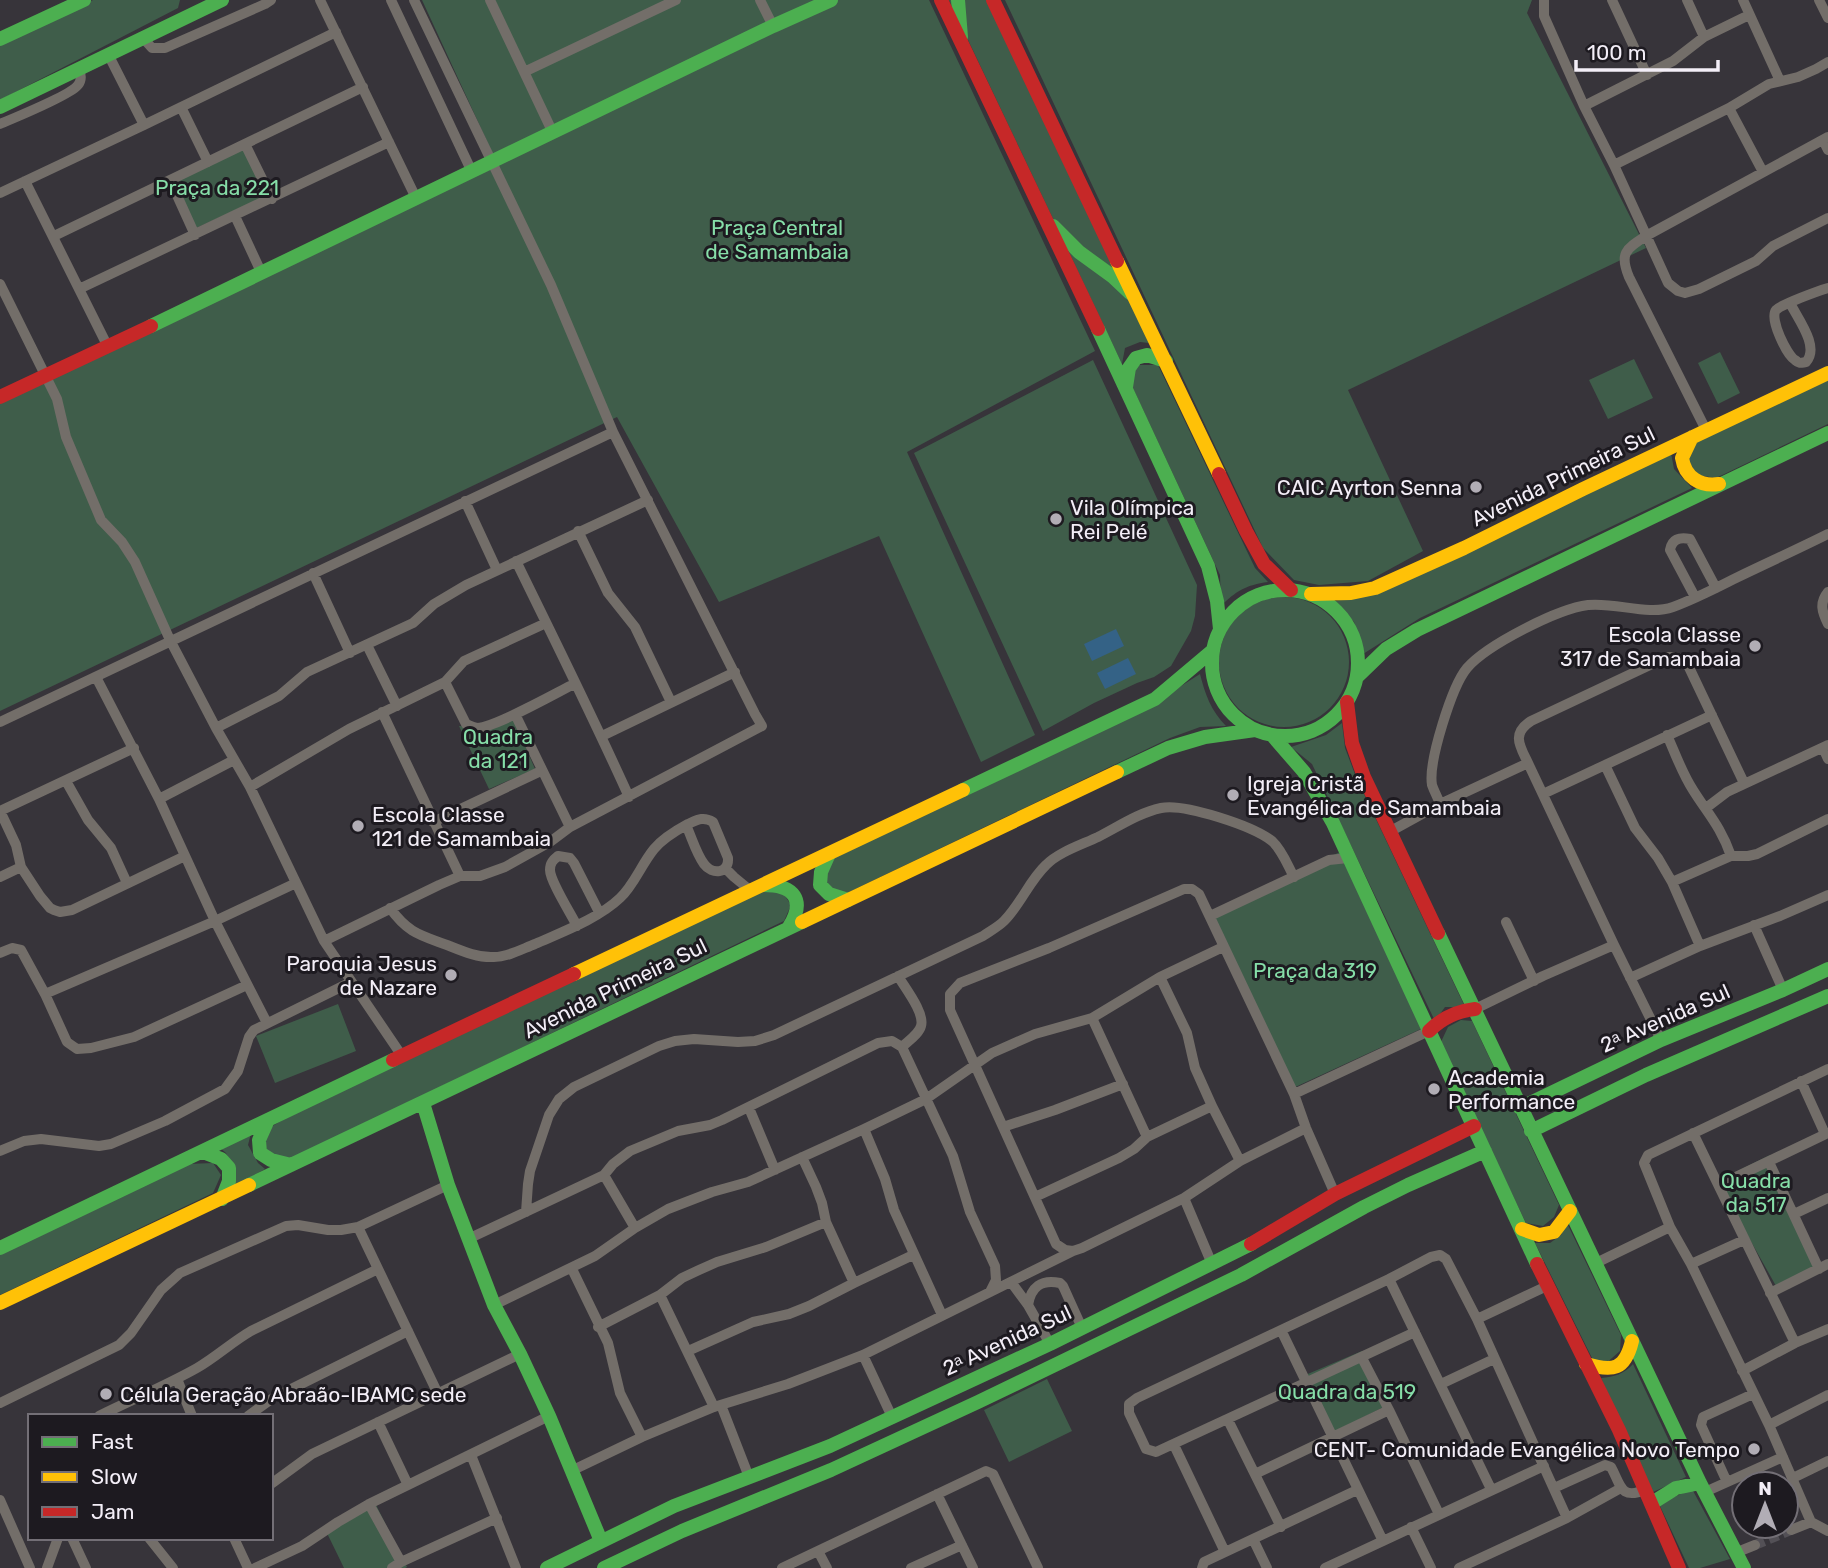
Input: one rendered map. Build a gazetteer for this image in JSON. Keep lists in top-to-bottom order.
{
  "streets": {
    "street": ["Avenida Primeira Sul", "2ᵃ Avenida Sul"]
  },
  "parks": [
    "Praça da 221",
    "Praça Central de Samambaia",
    "Quadra da 121",
    "Praça da 319",
    "Quadra da 517",
    "Quadra da 519"
  ],
  "places": [
    "CAIC Ayrton Senna",
    "Vila Olímpica Rei Pelé",
    "Escola Classe 317 de Samambaia",
    "Igreja Cristã Evangélica de Samambaia",
    "Escola Classe 121 de Samambaia",
    "Paroquia Jesus de Nazare",
    "Academia Performance",
    "Célula Geração Abraão-IBAMC sede",
    "CENT- Comunidade Evangélica Novo Tempo"
  ],
  "legend": ["Fast", "Slow", "Jam"],
  "scale_bar": "100 m",
  "north": "top"
}
